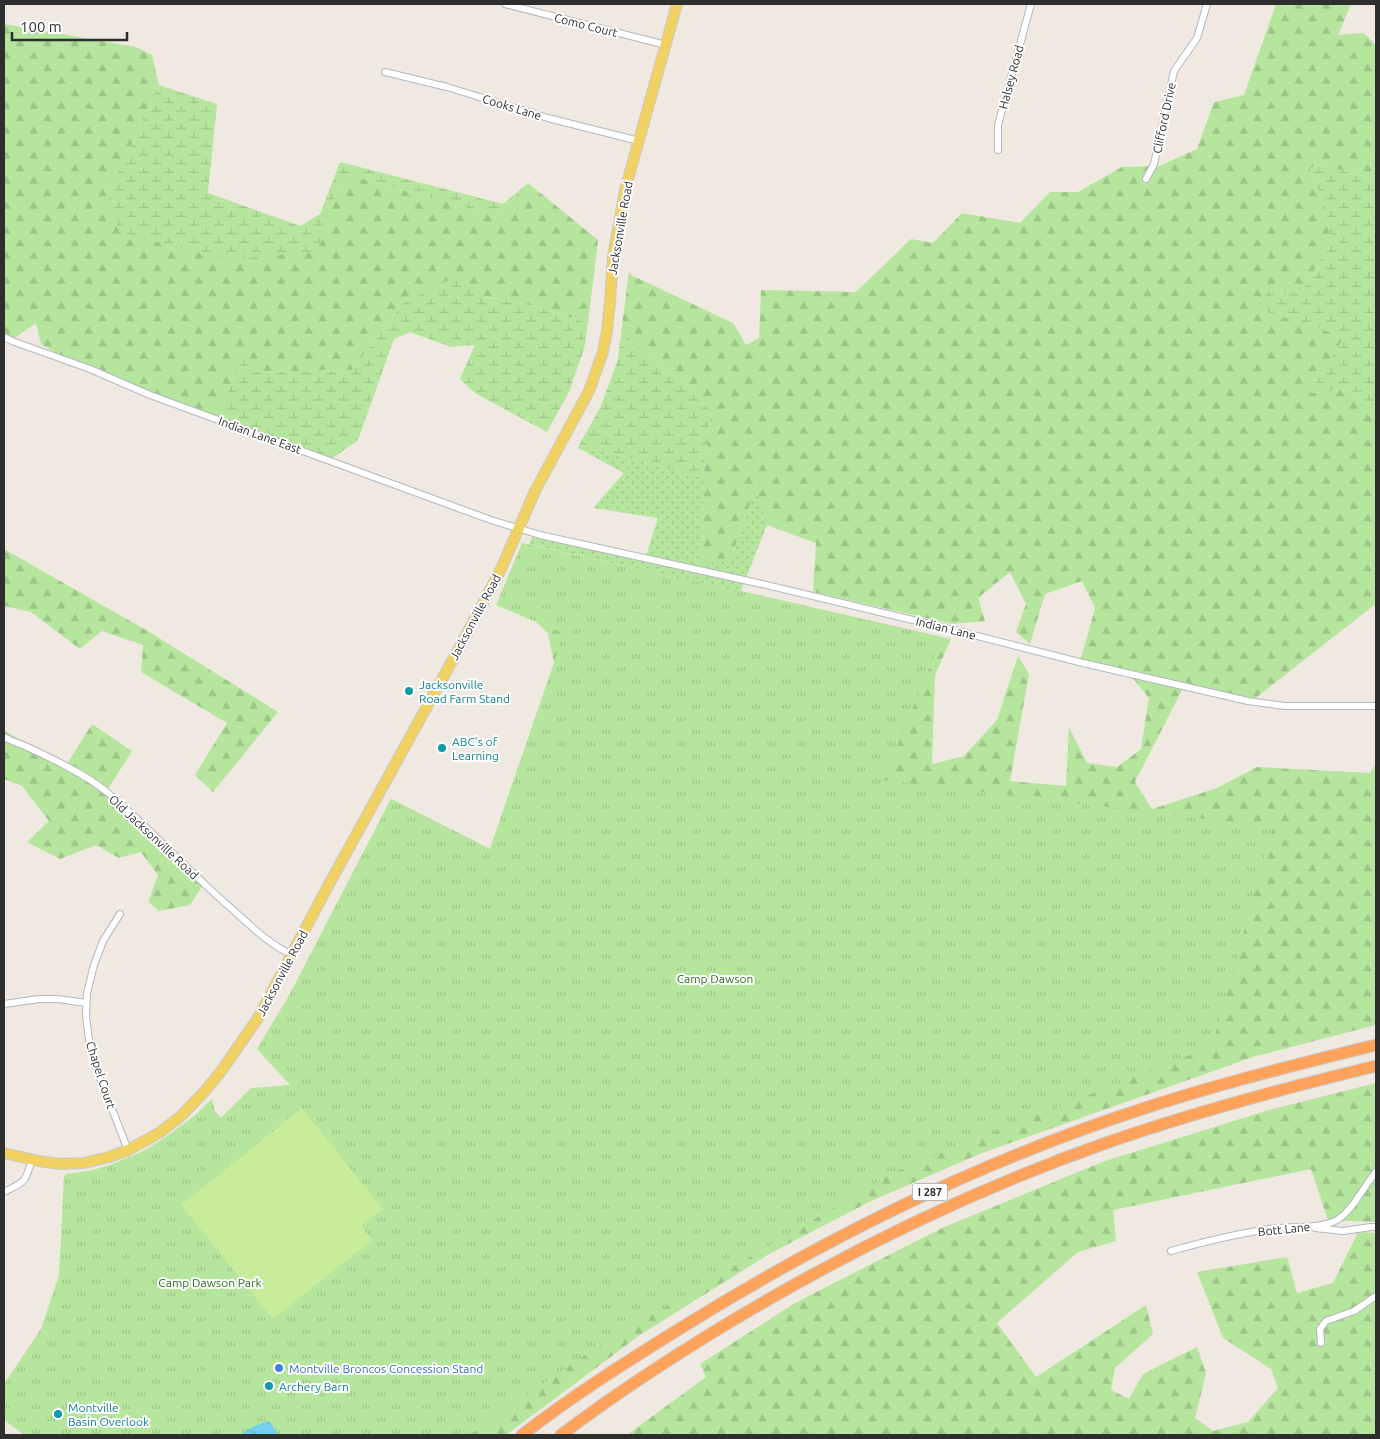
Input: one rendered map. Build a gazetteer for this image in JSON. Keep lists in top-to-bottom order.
{
  "streets": {
    "highway": ["I 287"],
    "main road": ["Jacksonville Road"],
    "street": [
      "Como Court",
      "Halsey Road",
      "Cooks Lane",
      "Clifford Drive",
      "Indian Lane East",
      "Indian Lane",
      "Old Jacksonville Road",
      "Chapel Court",
      "Bott Lane"
    ]
  },
  "crossings": [
    ["Como Court", "Jacksonville Road"],
    ["Cooks Lane", "Jacksonville Road"],
    ["Jacksonville Road", "Indian Lane East"],
    ["Jacksonville Road", "Indian Lane"],
    ["Jacksonville Road", "Old Jacksonville Road"],
    ["Jacksonville Road", "Chapel Court"],
    ["Indian Lane East", "Indian Lane"]
  ],
  "parks": ["Camp Dawson", "Camp Dawson Park"],
  "places": [
    "Jacksonville Road Farm Stand",
    "ABC's of Learning",
    "Montville Broncos Concession Stand",
    "Archery Barn",
    "Montville Basin Overlook"
  ],
  "scale_bar": "100 m"
}
